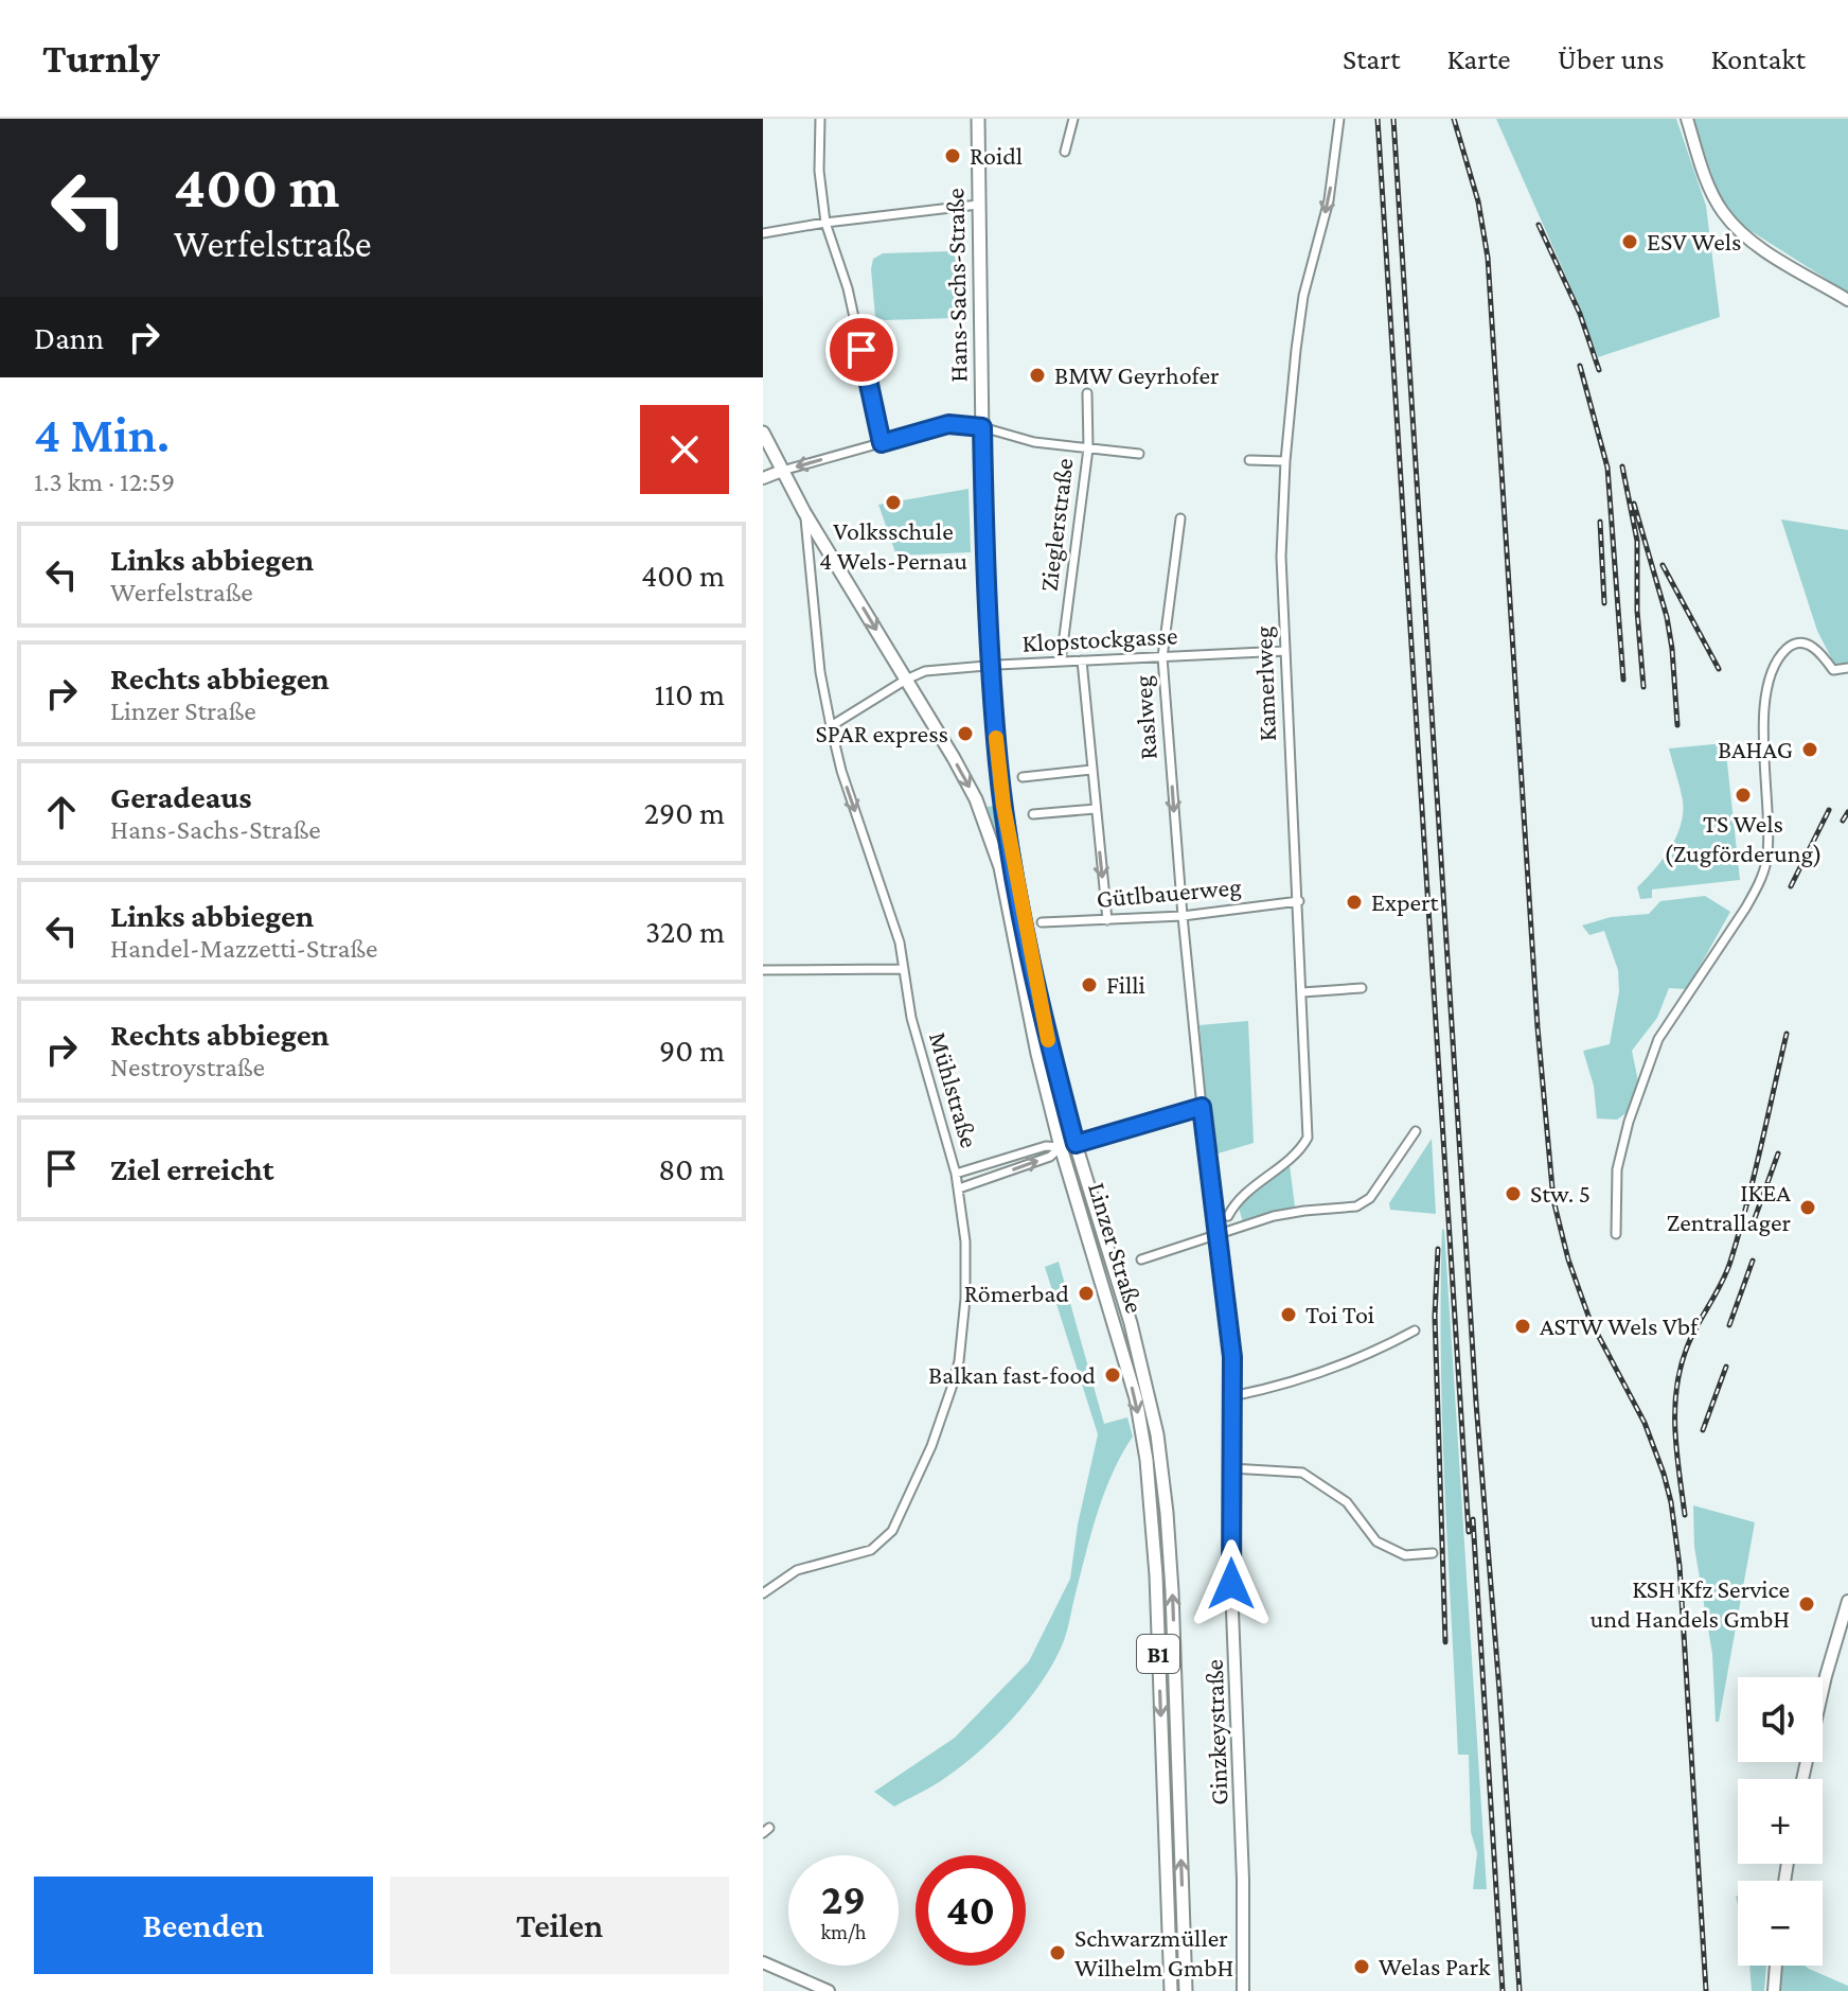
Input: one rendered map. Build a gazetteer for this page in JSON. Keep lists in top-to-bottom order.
{
  "streets": {
    "main road": ["Hans-Sachs-Straße", "Linzer Straße", "B1"],
    "street": [
      "Zieglerstraße",
      "Klopstockgasse",
      "Kamerlweg",
      "Raslweg",
      "Gütlbauerweg",
      "Mühlstraße",
      "Ginzkeystraße"
    ]
  },
  "crossings": [
    ["Hans-Sachs-Straße", "Klopstockgasse"],
    ["Hans-Sachs-Straße", "Linzer Straße"],
    ["Zieglerstraße", "Klopstockgasse"],
    ["Klopstockgasse", "Kamerlweg"],
    ["Klopstockgasse", "Raslweg"],
    ["Klopstockgasse", "Mühlstraße"],
    ["Klopstockgasse", "Linzer Straße"],
    ["Kamerlweg", "Gütlbauerweg"],
    ["Raslweg", "Gütlbauerweg"],
    ["Raslweg", "Ginzkeystraße"],
    ["Gütlbauerweg", "Ginzkeystraße"],
    ["Mühlstraße", "Linzer Straße"]
  ],
  "one_way": ["Raslweg"],
  "places": [
    "Roidl",
    "ESV Wels",
    "BMW Geyrhofer",
    "Volksschule 4 Wels-Pernau",
    "SPAR express",
    "BAHAG",
    "TS Wels (Zugförderung)",
    "Expert",
    "Filli",
    "Stw. 5",
    "IKEA Zentrallager",
    "Römerbad",
    "Toi Toi",
    "ASTW Wels Vbf",
    "Balkan fast-food",
    "KSH Kfz Service und Handels GmbH",
    "Schwarzmüller Wilhelm GmbH",
    "Welas Park"
  ],
  "page": {
    "header": "Turnly",
    "nav": [
      "Start",
      "Karte",
      "Über uns",
      "Kontakt"
    ],
    "turn": ["400 m", "Werfelstraße"],
    "then": "Dann",
    "heading": ["4 Min.", "1.3 km · 12:59"],
    "list": [
      {
        "name": "Links abbiegen",
        "note": "Werfelstraße",
        "value": "400 m"
      },
      {
        "name": "Rechts abbiegen",
        "note": "Linzer Straße",
        "value": "110 m"
      },
      {
        "name": "Geradeaus",
        "note": "Hans-Sachs-Straße",
        "value": "290 m"
      },
      {
        "name": "Links abbiegen",
        "note": "Handel-Mazzetti-Straße",
        "value": "320 m"
      },
      {
        "name": "Rechts abbiegen",
        "note": "Nestroystraße",
        "value": "90 m"
      },
      {
        "name": "Ziel erreicht",
        "value": "80 m"
      }
    ],
    "map_buttons": ["+", "−"],
    "speed": "29 km/h",
    "limit": "40",
    "buttons": ["Beenden", "Teilen"]
  }
}
